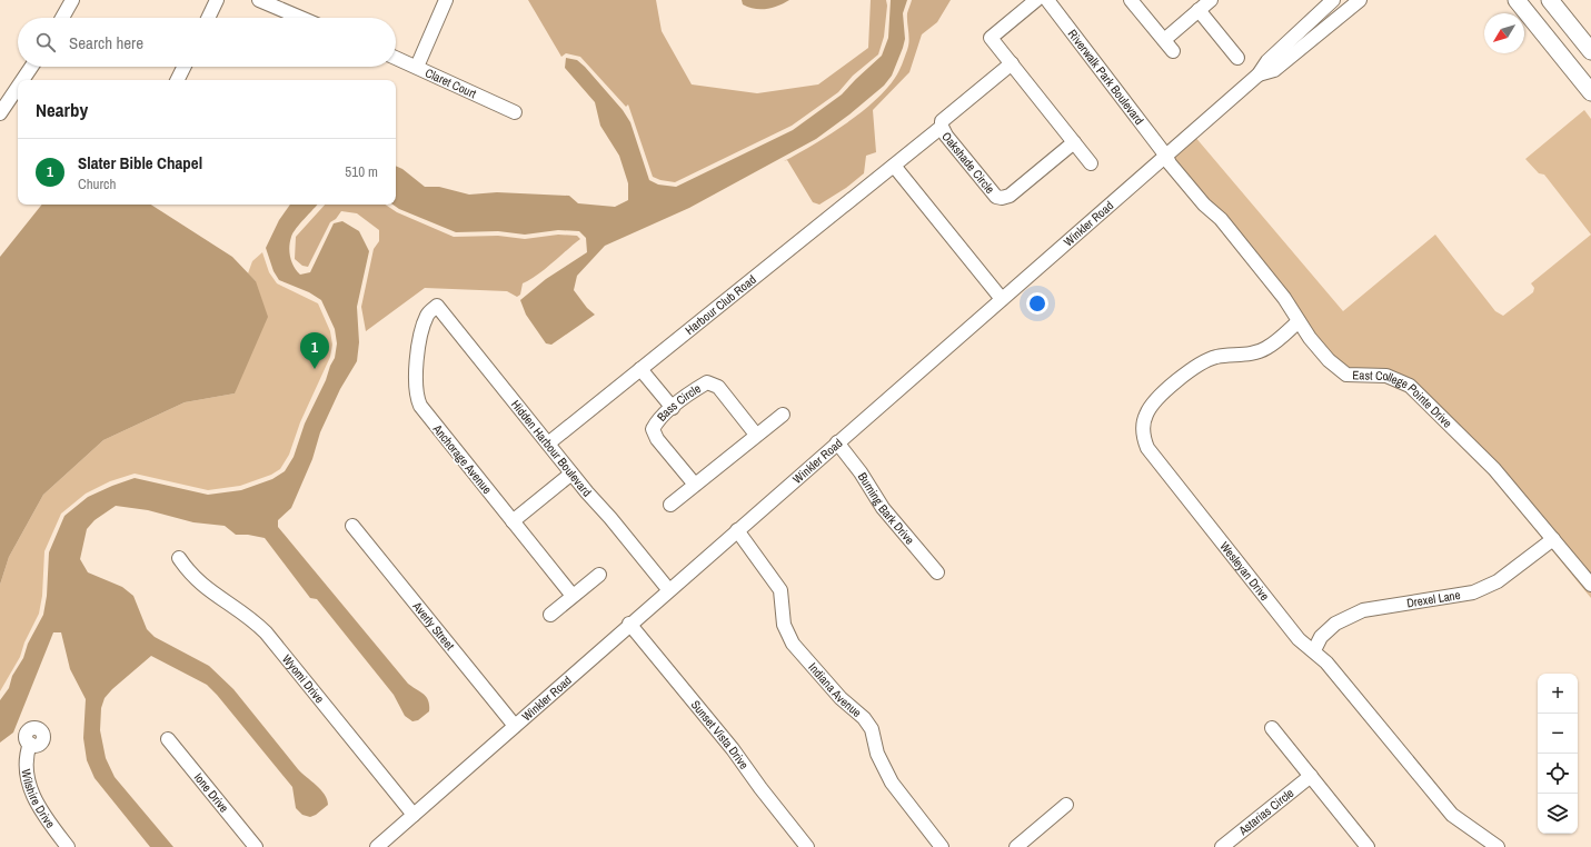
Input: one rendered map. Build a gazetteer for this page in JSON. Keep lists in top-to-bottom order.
{
  "streets": {
    "street": [
      "Riverwalk Park Boulevard",
      "Claret Court",
      "Oakshade Circle",
      "Winkler Road",
      "Harbour Club Road",
      "East College Pointe Drive",
      "Bass Circle",
      "Hidden Harbour Boulevard",
      "Anchorage Avenue",
      "Burning Bark Drive",
      "Wesleyan Drive",
      "Drexel Lane",
      "Averly Street",
      "Wyomi Drive",
      "Indiana Avenue",
      "Sunset Vista Drive",
      "Ione Drive",
      "Wilshire Drive",
      "Astarias Circle"
    ]
  },
  "crossings": [
    ["Riverwalk Park Boulevard", "Winkler Road"],
    ["Riverwalk Park Boulevard", "East College Pointe Drive"],
    ["Oakshade Circle", "Harbour Club Road"],
    ["Winkler Road", "East College Pointe Drive"],
    ["Winkler Road", "Hidden Harbour Boulevard"],
    ["Winkler Road", "Burning Bark Drive"],
    ["Winkler Road", "Averly Street"],
    ["Winkler Road", "Wyomi Drive"],
    ["Winkler Road", "Indiana Avenue"],
    ["Winkler Road", "Sunset Vista Drive"],
    ["Harbour Club Road", "Hidden Harbour Boulevard"],
    ["East College Pointe Drive", "Wesleyan Drive"],
    ["East College Pointe Drive", "Drexel Lane"],
    ["Hidden Harbour Boulevard", "Anchorage Avenue"],
    ["Wesleyan Drive", "Drexel Lane"]
  ],
  "north": "bottom left",
  "page": {
    "search": "Search here",
    "heading": "Nearby",
    "list": [
      {
        "mark": "1",
        "name": "Slater Bible Chapel",
        "note": "Church",
        "value": "510 m"
      }
    ],
    "pins": "1",
    "map_buttons": ["+", "−"]
  }
}
